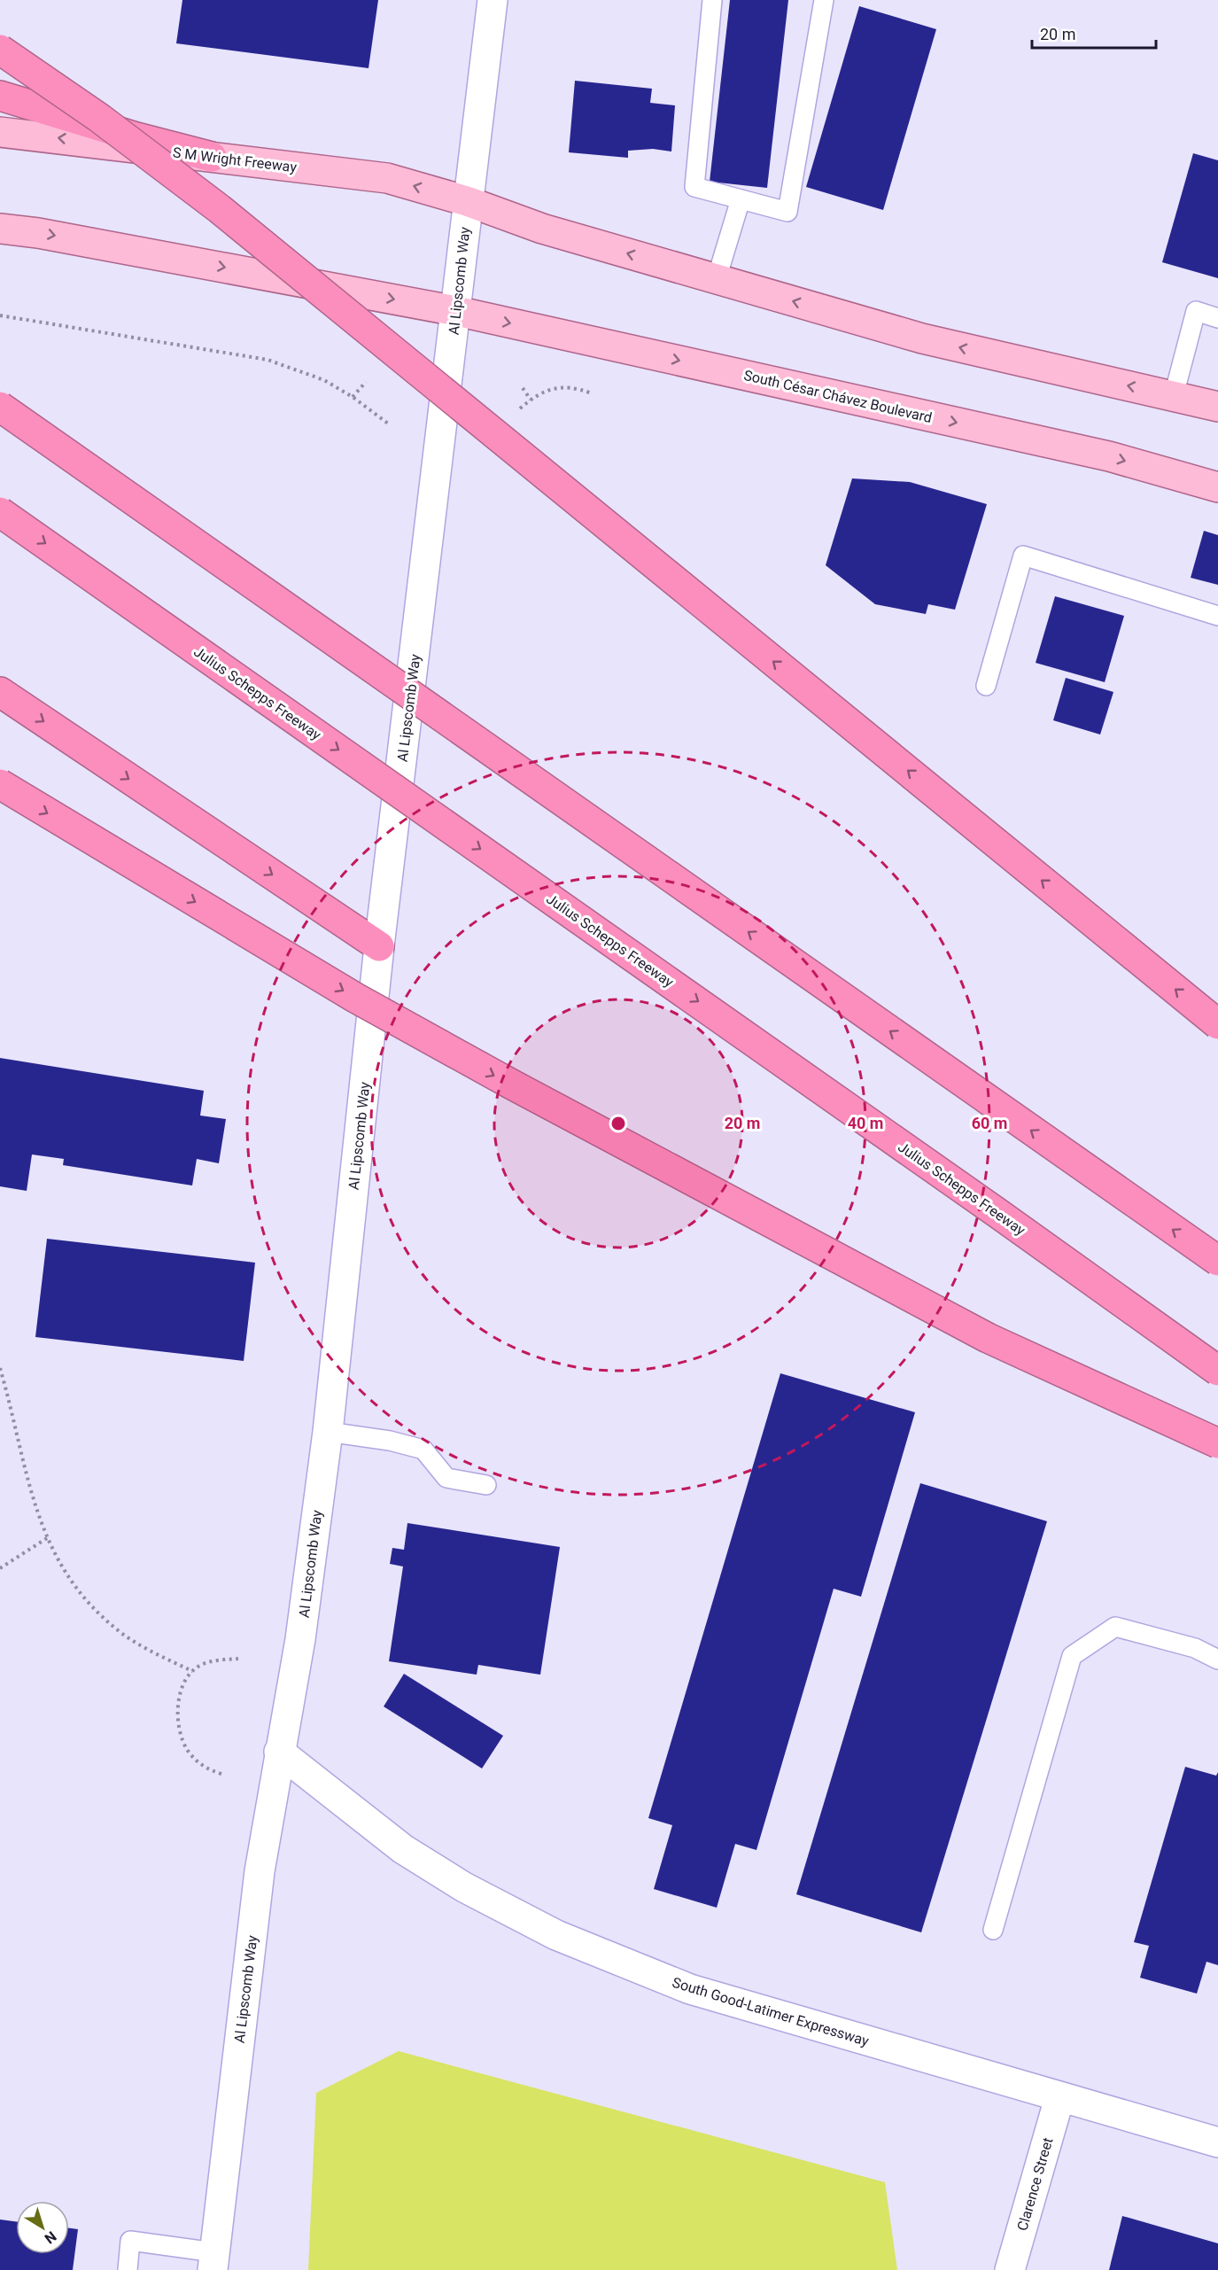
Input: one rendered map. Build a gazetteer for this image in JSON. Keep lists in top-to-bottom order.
{
  "streets": {
    "highway": ["Julius Schepps Freeway"],
    "main road": [
      "S M Wright Freeway",
      "Al Lipscomb Way",
      "South César Chávez Boulevard",
      "South Good-Latimer Expressway",
      "Clarence Street"
    ]
  },
  "crossings": [
    ["S M Wright Freeway", "Al Lipscomb Way"],
    ["Al Lipscomb Way", "South César Chávez Boulevard"],
    ["Al Lipscomb Way", "South Good-Latimer Expressway"],
    ["South Good-Latimer Expressway", "Clarence Street"]
  ],
  "scale_bar": "20 m",
  "north": "bottom right",
  "rings": ["20 m", "40 m", "60 m"]
}
